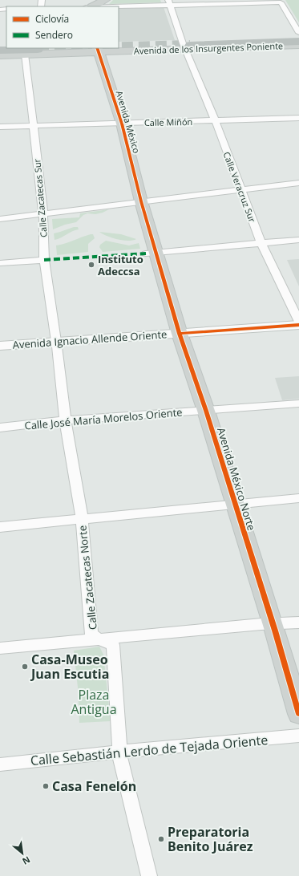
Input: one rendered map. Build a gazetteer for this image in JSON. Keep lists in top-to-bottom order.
{
  "streets": {
    "main road": [
      "Avenida de los Insurgentes Poniente",
      "Avenida México",
      "Avenida Ignacio Allende Oriente",
      "Avenida México Norte"
    ],
    "street": [
      "Calle Miñón",
      "Calle Veracruz Sur",
      "Calle Zacatecas Sur",
      "Calle José María Morelos Oriente",
      "Calle Zacatecas Norte",
      "Calle Sebastián Lerdo de Tejada Oriente"
    ]
  },
  "crossings": [
    ["Avenida de los Insurgentes Poniente", "Avenida México"],
    ["Avenida de los Insurgentes Poniente", "Calle Veracruz Sur"],
    ["Avenida de los Insurgentes Poniente", "Calle Zacatecas Sur"],
    ["Avenida México", "Calle Miñón"],
    ["Avenida México", "Avenida México Norte"],
    ["Calle Miñón", "Calle Veracruz Sur"],
    ["Calle Miñón", "Calle Zacatecas Sur"],
    ["Calle Zacatecas Sur", "Avenida Ignacio Allende Oriente"],
    ["Calle Zacatecas Sur", "Calle Zacatecas Norte"],
    ["Avenida Ignacio Allende Oriente", "Avenida México Norte"],
    ["Avenida Ignacio Allende Oriente", "Calle Zacatecas Norte"],
    ["Calle José María Morelos Oriente", "Avenida México Norte"],
    ["Calle José María Morelos Oriente", "Calle Zacatecas Norte"],
    ["Calle Zacatecas Norte", "Calle Sebastián Lerdo de Tejada Oriente"]
  ],
  "parks": ["Plaza Antigua"],
  "places": [
    "Instituto Adeccsa",
    "Casa-Museo Juan Escutia",
    "Casa Fenelón",
    "Preparatoria Benito Juárez"
  ],
  "legend": ["Ciclovía", "Sendero"],
  "north": "bottom right"
}
